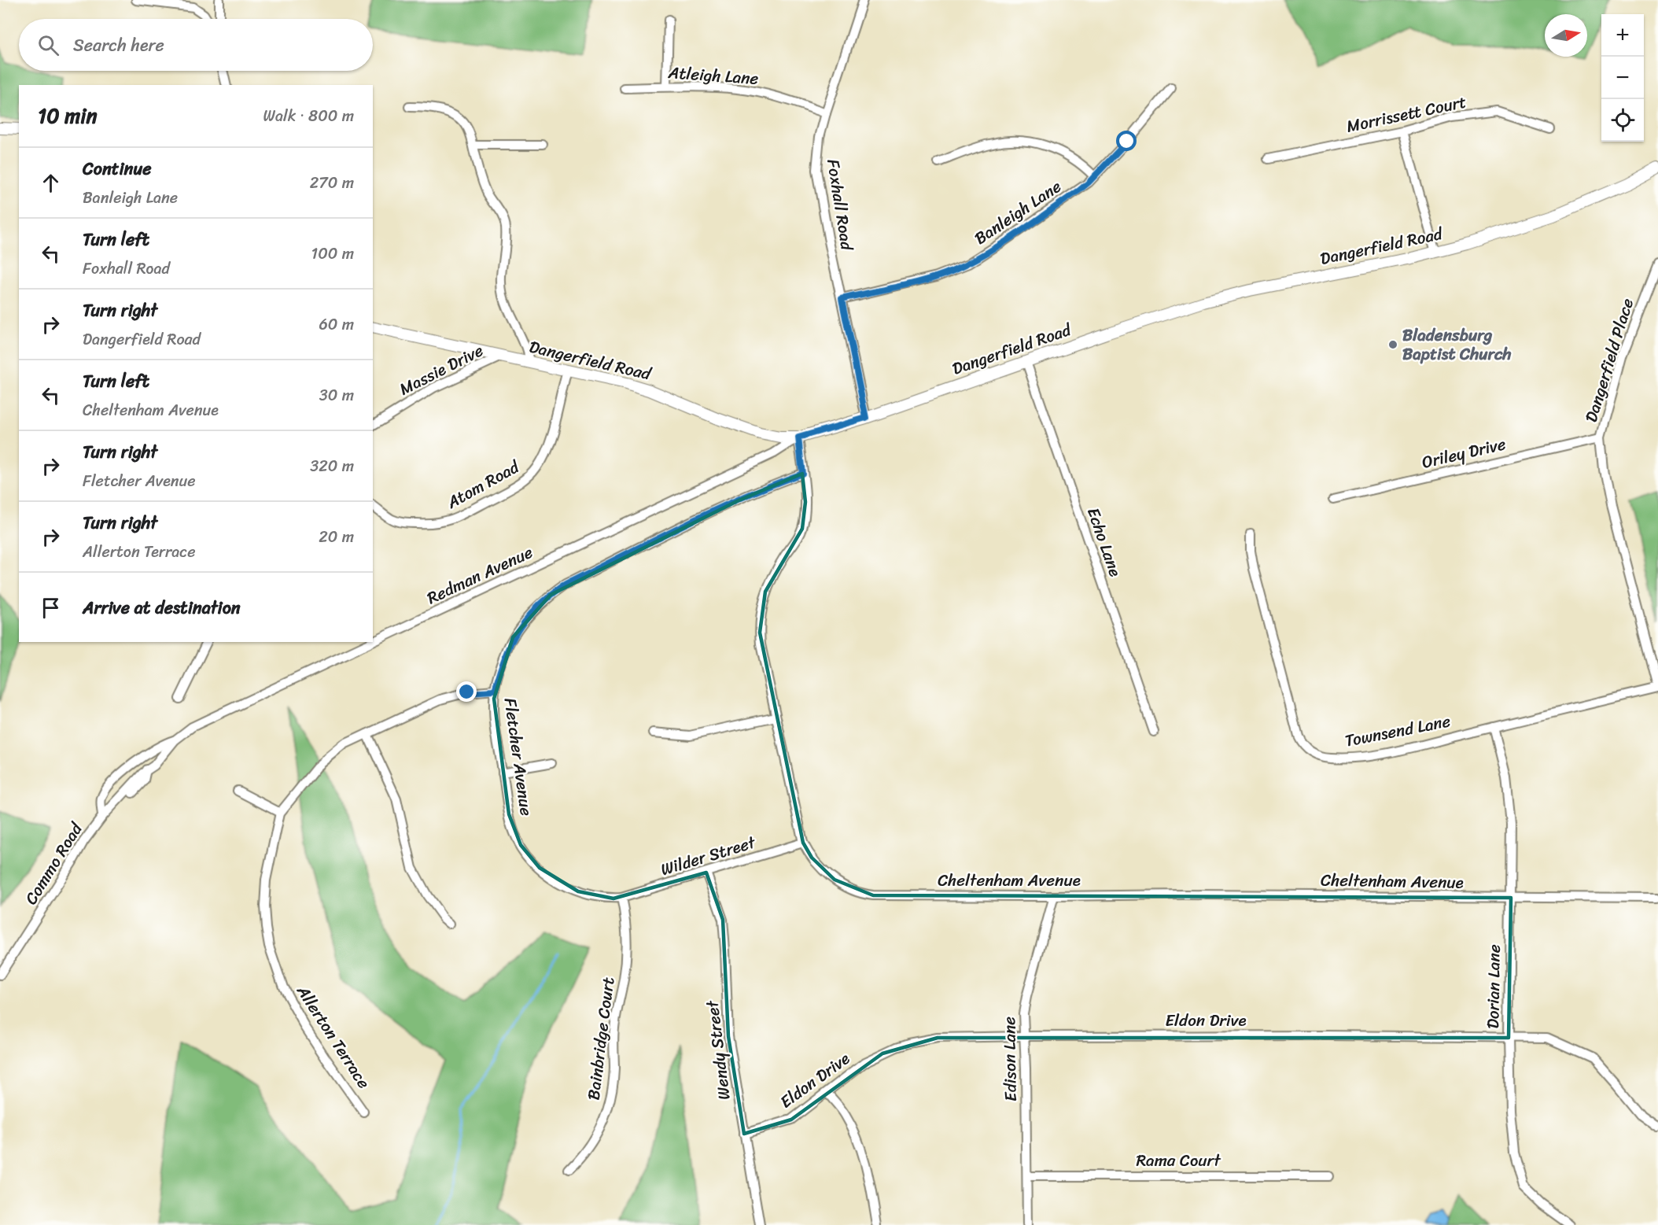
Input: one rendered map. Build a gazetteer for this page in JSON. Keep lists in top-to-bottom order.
{
  "streets": {
    "street": [
      "Atleigh Lane",
      "Morrissett Court",
      "Foxhall Road",
      "Banleigh Lane",
      "Dangerfield Road",
      "Dangerfield Place",
      "Massie Drive",
      "Oriley Drive",
      "Atom Road",
      "Echo Lane",
      "Redman Avenue",
      "Townsend Lane",
      "Fletcher Avenue",
      "Wilder Street",
      "Commo Road",
      "Cheltenham Avenue",
      "Dorian Lane",
      "Eldon Drive",
      "Allerton Terrace",
      "Bainbridge Court",
      "Wendy Street",
      "Edison Lane",
      "Rama Court"
    ]
  },
  "crossings": [
    ["Atleigh Lane", "Foxhall Road"],
    ["Foxhall Road", "Banleigh Lane"],
    ["Foxhall Road", "Dangerfield Road"],
    ["Dangerfield Road", "Massie Drive"],
    ["Dangerfield Road", "Atom Road"],
    ["Dangerfield Road", "Echo Lane"],
    ["Dangerfield Road", "Redman Avenue"],
    ["Dangerfield Road", "Cheltenham Avenue"],
    ["Dangerfield Place", "Oriley Drive"],
    ["Dangerfield Place", "Townsend Lane"],
    ["Redman Avenue", "Commo Road"],
    ["Redman Avenue", "Cheltenham Avenue"],
    ["Townsend Lane", "Dorian Lane"],
    ["Fletcher Avenue", "Wilder Street"],
    ["Fletcher Avenue", "Cheltenham Avenue"],
    ["Fletcher Avenue", "Allerton Terrace"],
    ["Fletcher Avenue", "Bainbridge Court"],
    ["Wilder Street", "Cheltenham Avenue"],
    ["Wilder Street", "Bainbridge Court"],
    ["Wilder Street", "Wendy Street"],
    ["Cheltenham Avenue", "Dorian Lane"],
    ["Cheltenham Avenue", "Edison Lane"],
    ["Dorian Lane", "Eldon Drive"],
    ["Eldon Drive", "Wendy Street"],
    ["Eldon Drive", "Edison Lane"],
    ["Edison Lane", "Rama Court"]
  ],
  "places": ["Bladensburg Baptist Church"],
  "north": "right",
  "page": {
    "map_buttons": ["+", "−"],
    "search": "Search here",
    "heading": ["10 min", "Walk · 800 m"],
    "list": [
      ["Continue", "Banleigh Lane", "270 m"],
      ["Turn left", "Foxhall Road", "100 m"],
      ["Turn right", "Dangerfield Road", "60 m"],
      ["Turn left", "Cheltenham Avenue", "30 m"],
      ["Turn right", "Fletcher Avenue", "320 m"],
      ["Turn right", "Allerton Terrace", "20 m"],
      "Arrive at destination"
    ]
  }
}
